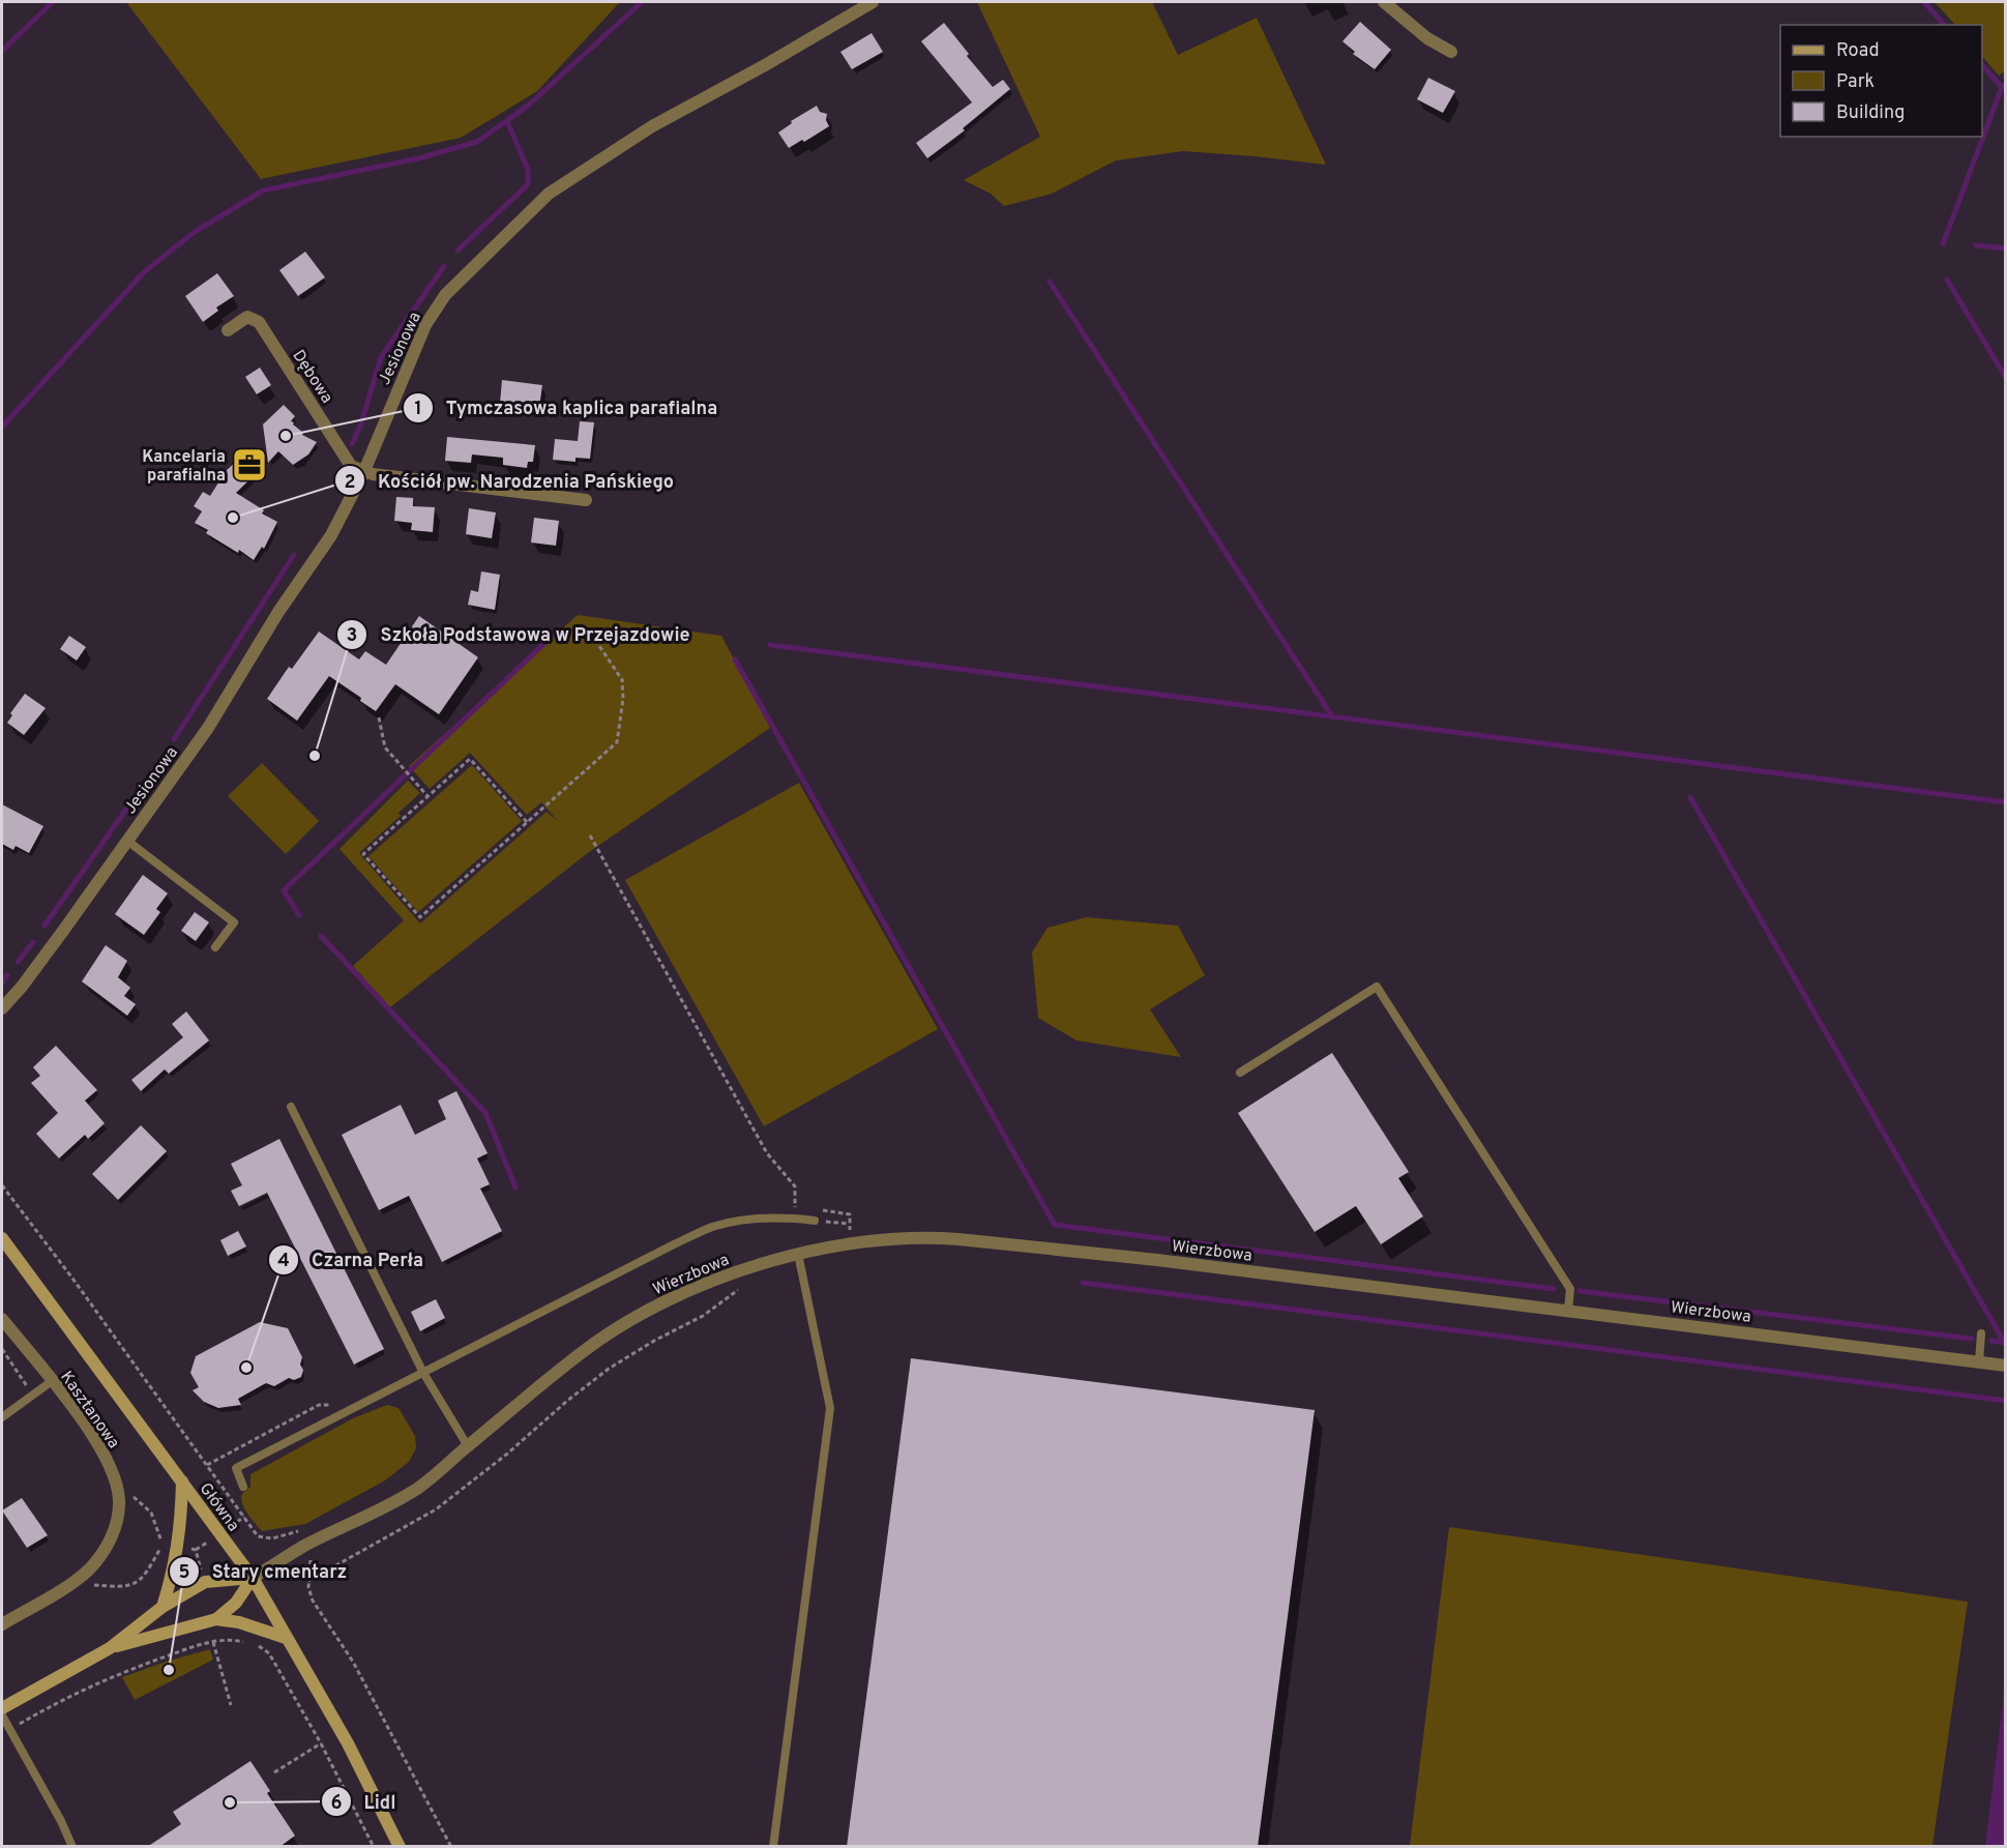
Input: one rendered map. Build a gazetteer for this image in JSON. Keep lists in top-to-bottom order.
{
  "streets": {
    "main road": ["Główna"],
    "street": [
      "Jesionowa",
      "Dębowa",
      "Wierzbowa",
      "Kasztanowa"
    ]
  },
  "crossings": [
    ["Jesionowa", "Dębowa"],
    ["Wierzbowa", "Główna"]
  ],
  "places": {
    "other": [
      "Tymczasowa kaplica parafialna",
      "Kościół pw. Narodzenia Pańskiego",
      "Szkoła Podstawowa w Przejazdowie",
      "Czarna Perła",
      "Stary cmentarz",
      "Lidl"
    ],
    "office": ["Kancelaria parafialna"]
  },
  "legend": ["Road", "Park", "Building"]
}
